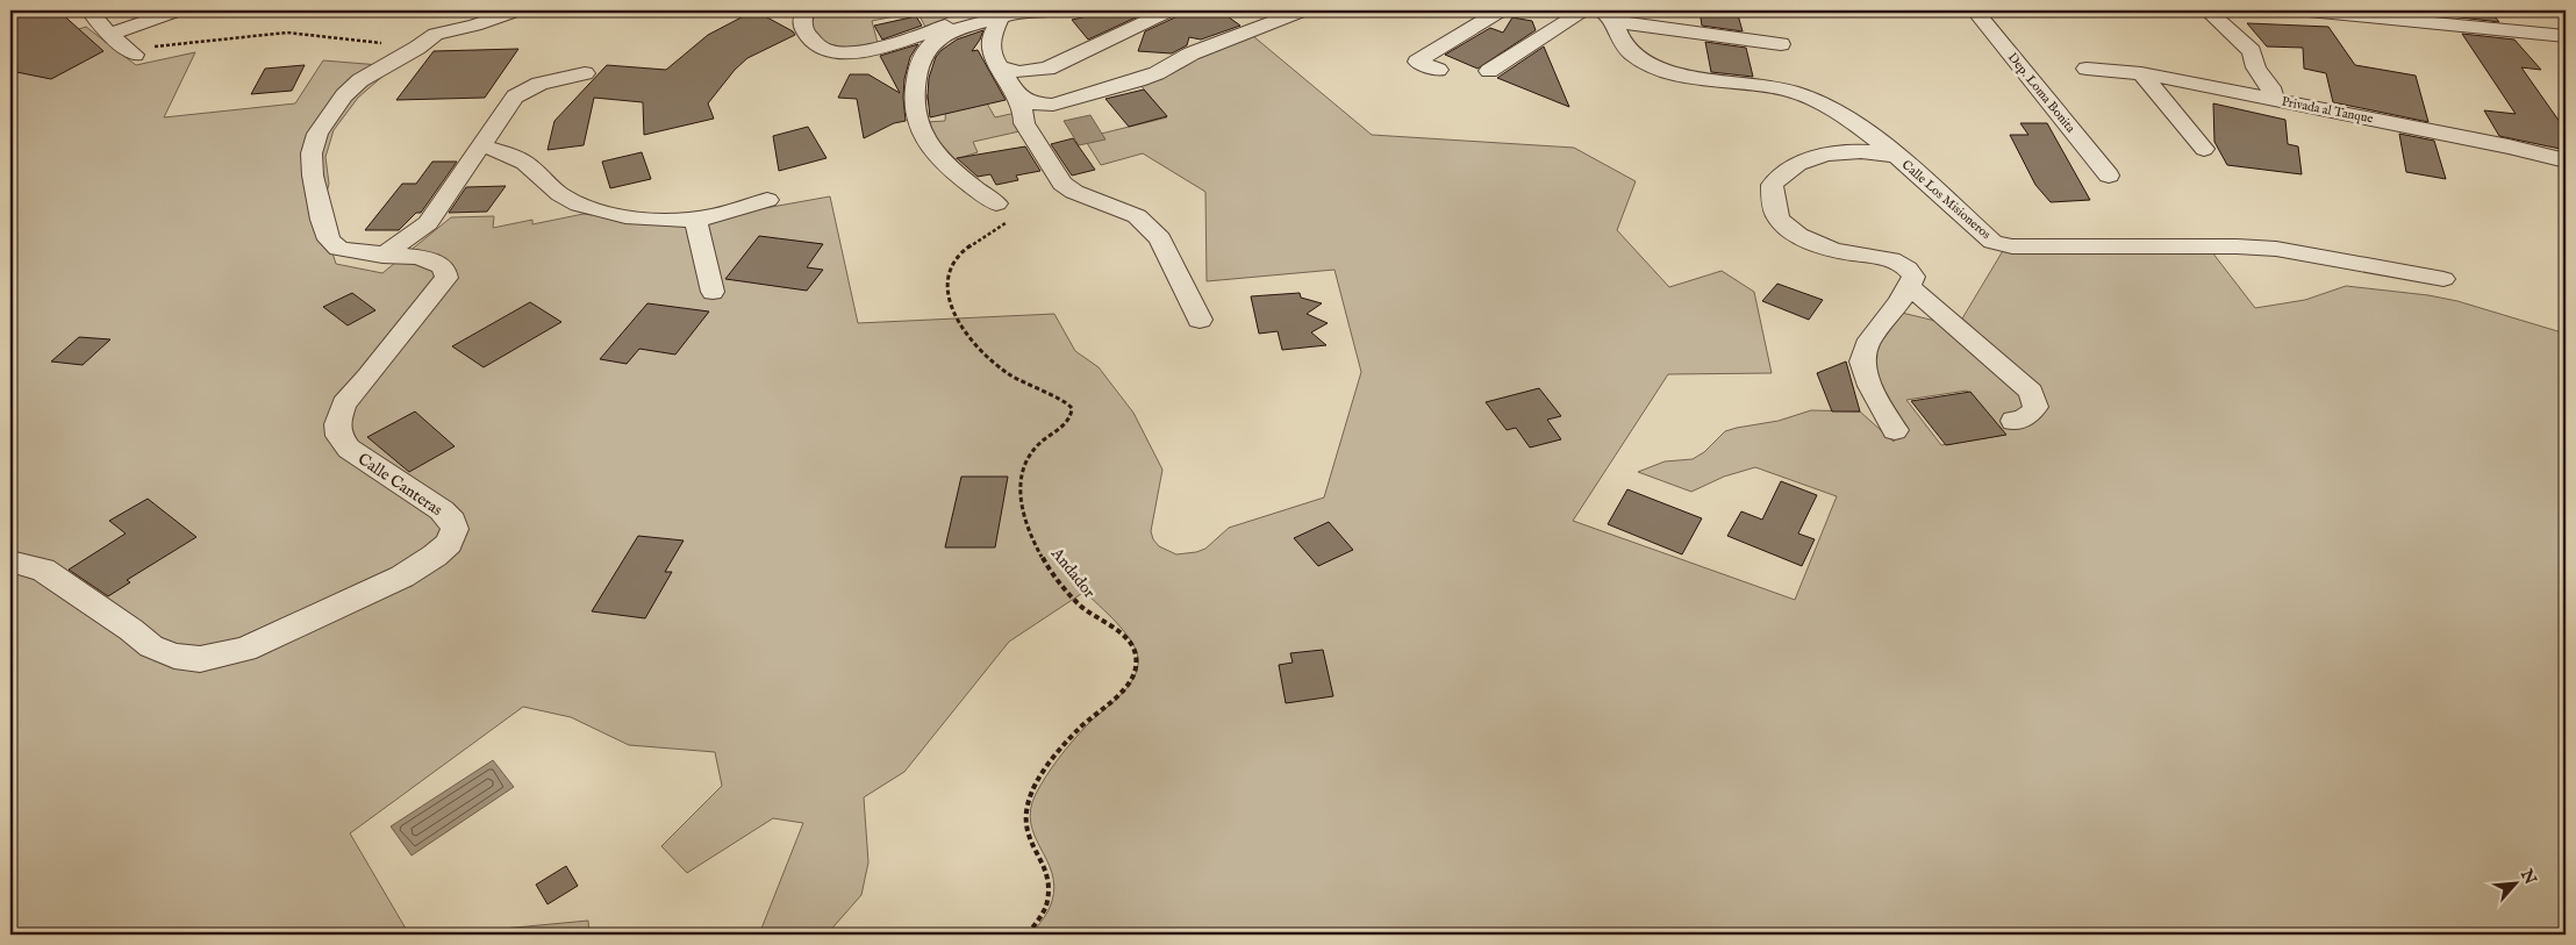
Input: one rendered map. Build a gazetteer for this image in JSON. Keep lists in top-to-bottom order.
{
  "streets": {
    "street": [
      "Dep. Loma Bonita",
      "Privada al Tanque",
      "Calle Los Misioneros",
      "Calle Canteras"
    ],
    "path": ["Andador"]
  },
  "north": "top right"
}
